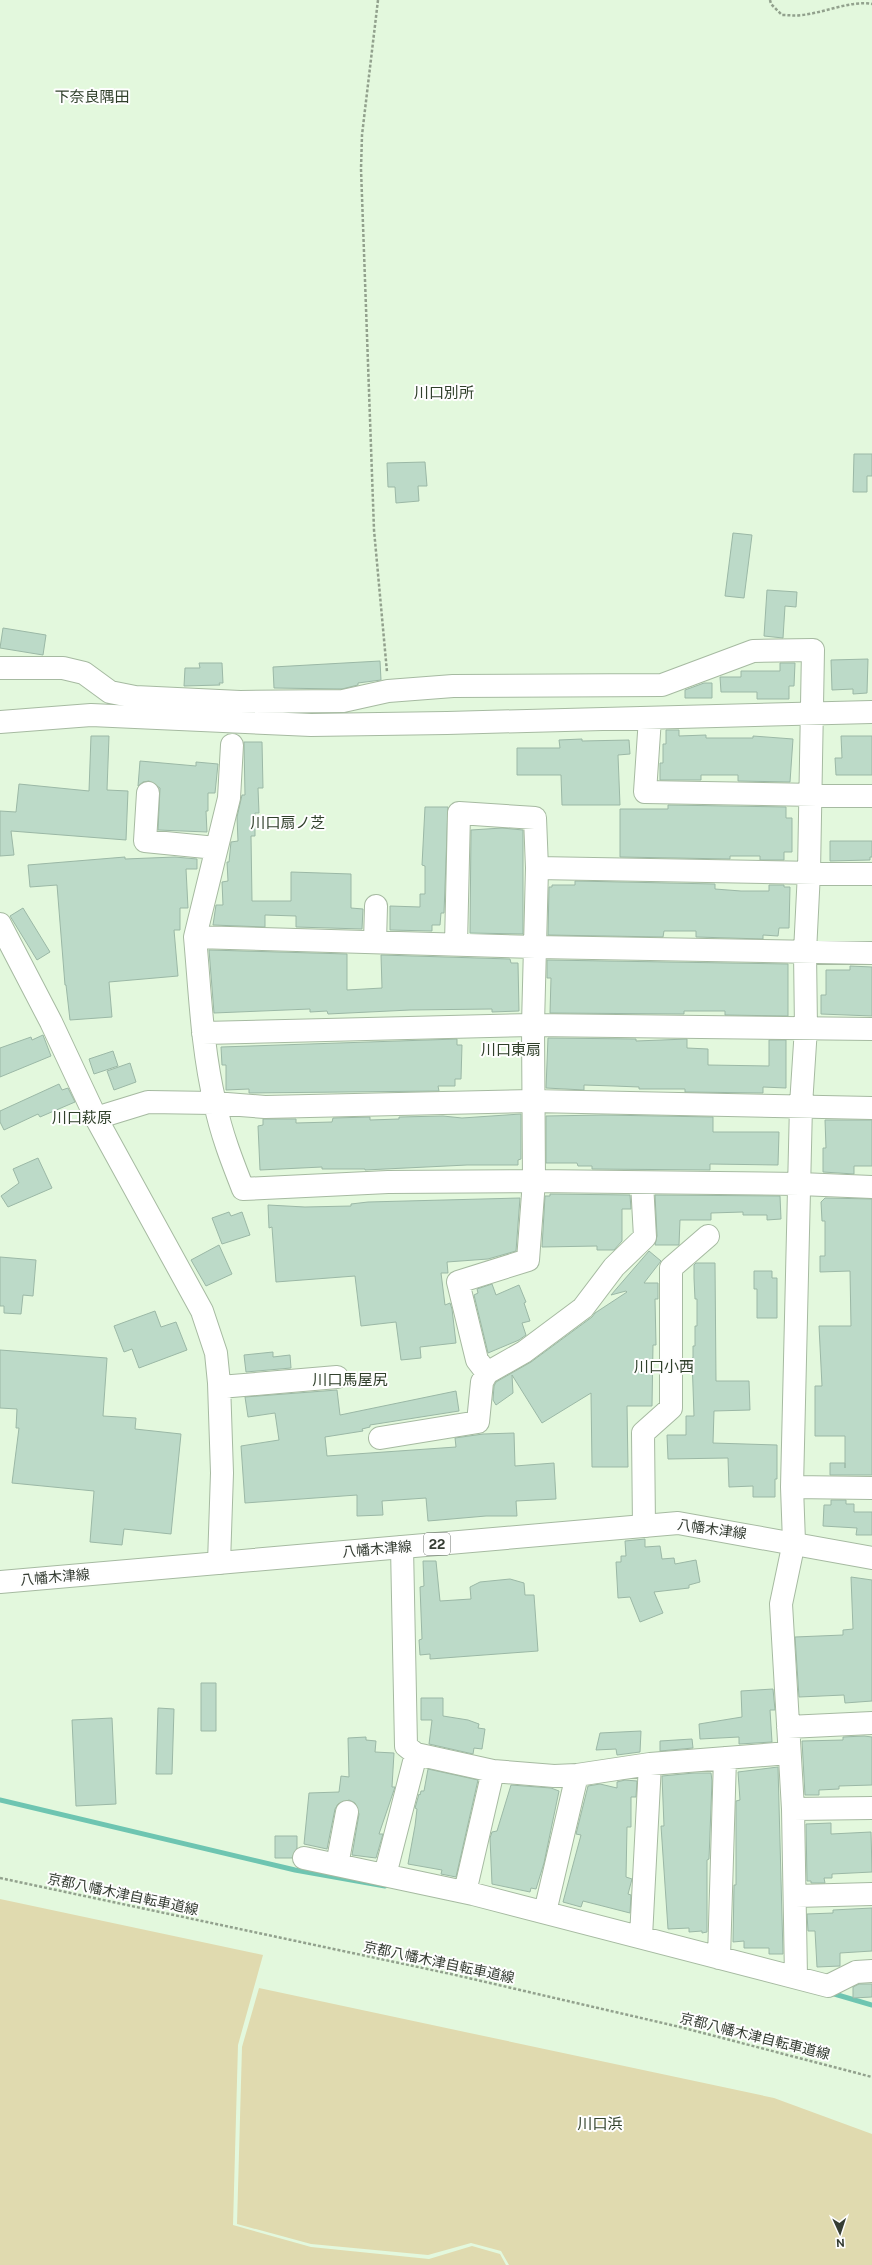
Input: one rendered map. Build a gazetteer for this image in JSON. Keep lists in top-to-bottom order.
{
  "streets": {
    "street": ["八幡木津線", "22"],
    "path": ["京都八幡木津自転車道線"]
  },
  "districts": [
    "下奈良隅田",
    "川口別所",
    "川口扇ノ芝",
    "川口東扇",
    "川口萩原",
    "川口小西",
    "川口馬屋尻",
    "川口浜"
  ],
  "north": "bottom"
}
